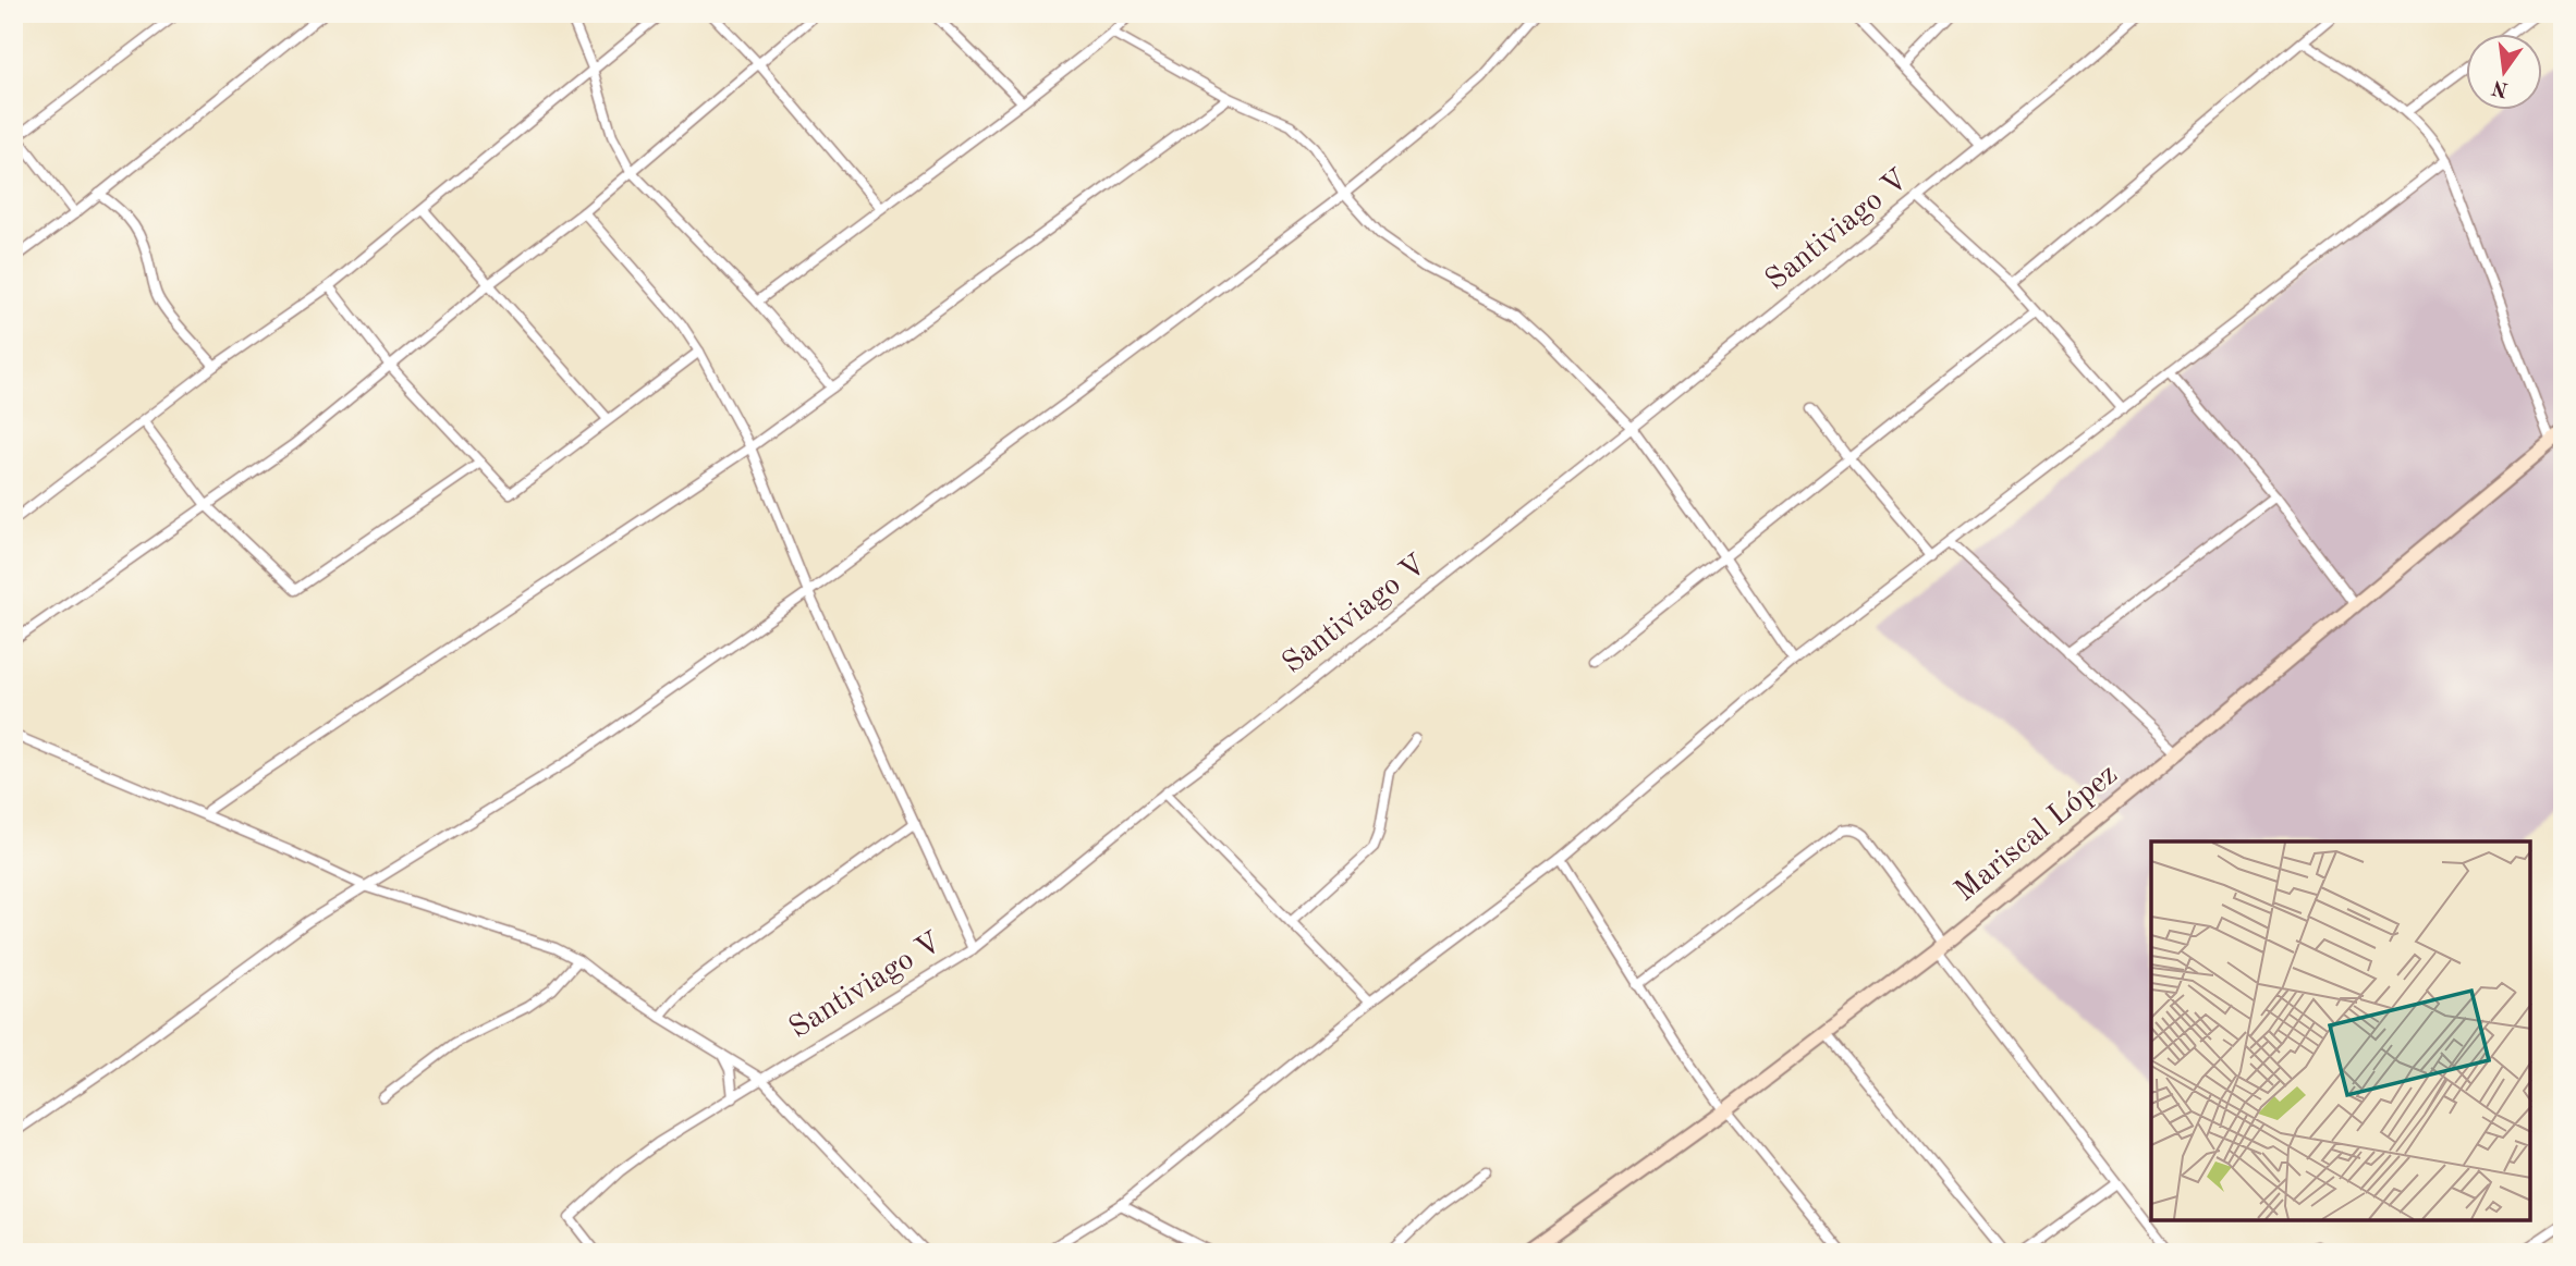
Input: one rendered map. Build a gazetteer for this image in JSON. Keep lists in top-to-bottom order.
{
  "streets": {
    "street": ["Santiviago V", "Mariscal López"]
  },
  "north": "bottom"
}
